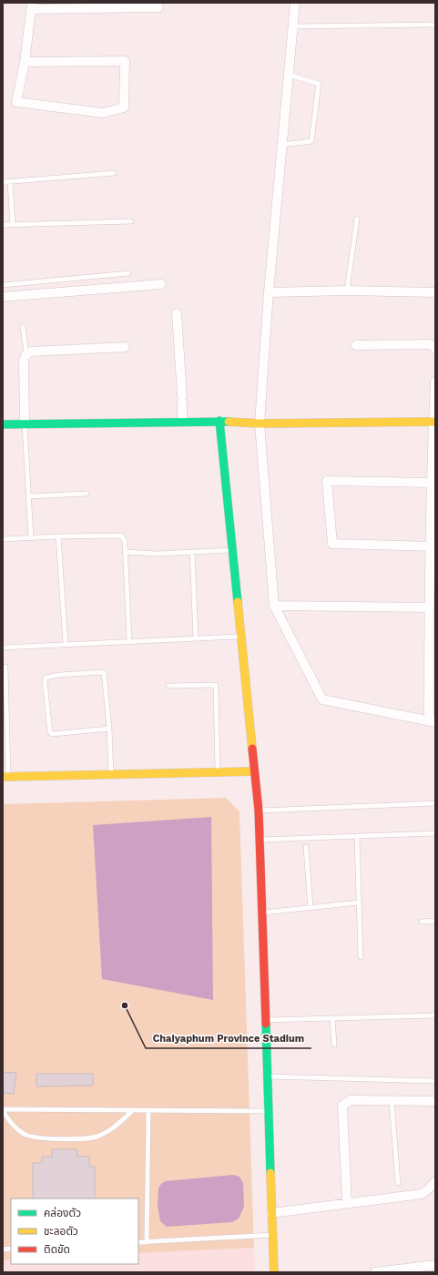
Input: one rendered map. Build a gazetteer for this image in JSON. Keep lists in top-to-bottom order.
{
  "places": ["Chaiyaphum Province Stadium"],
  "legend": ["คล่องตัว", "ชะลอตัว", "ติดขัด"]
}
